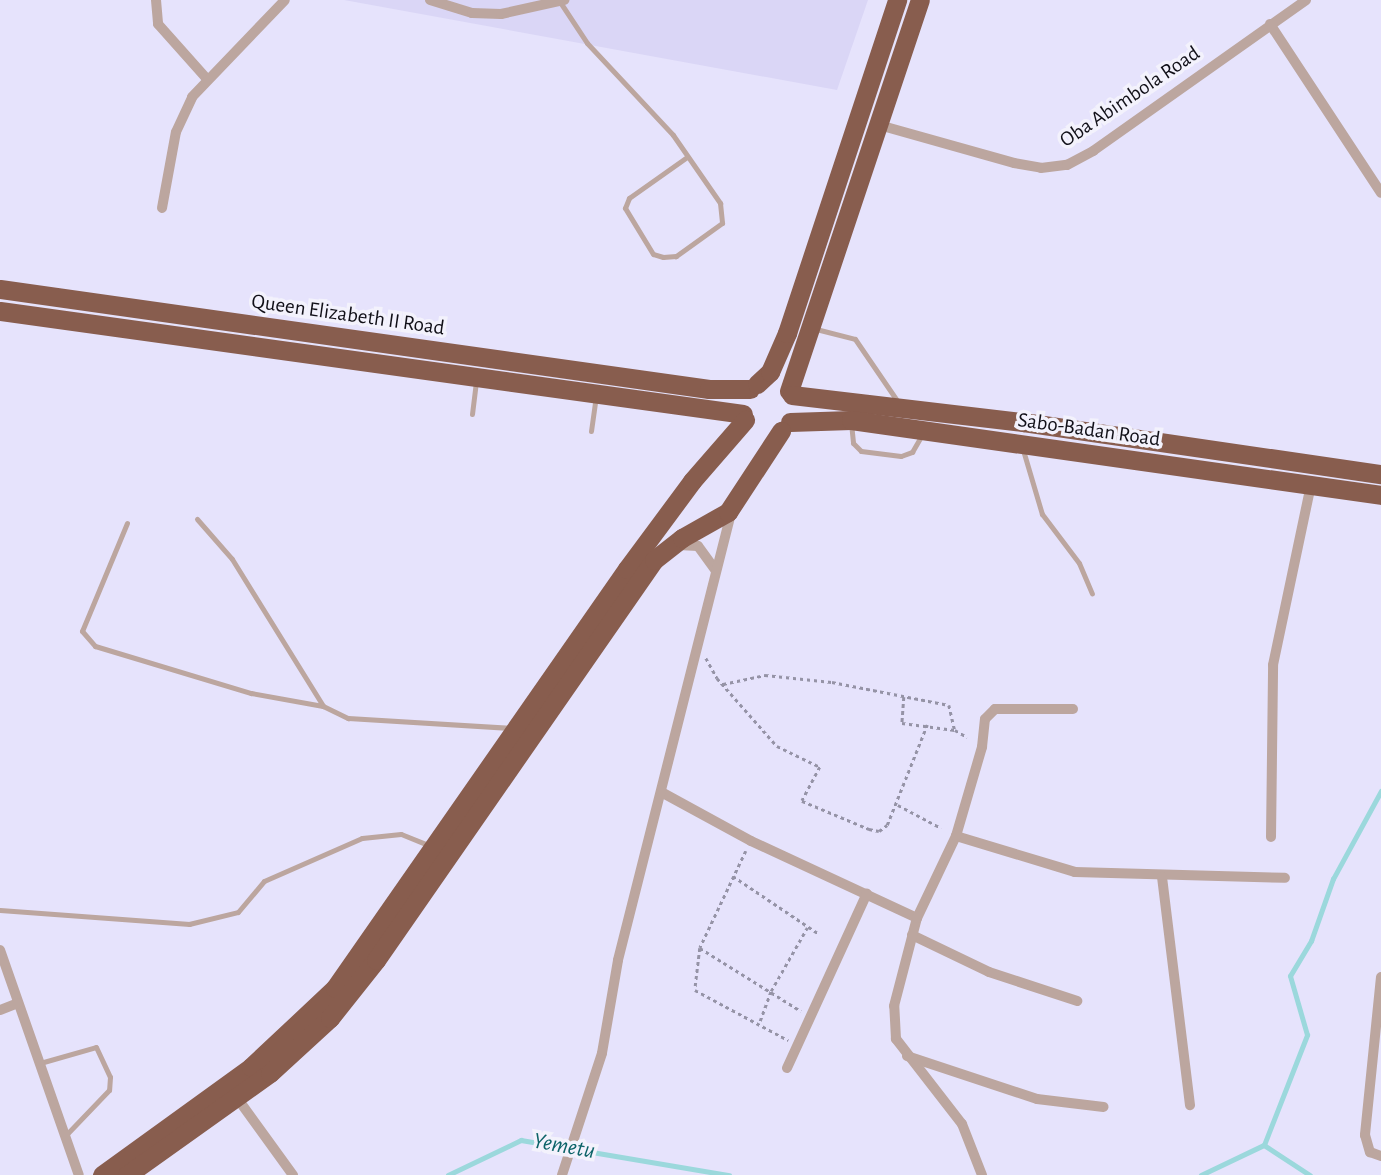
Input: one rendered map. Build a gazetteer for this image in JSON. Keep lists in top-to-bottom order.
{
  "streets": {
    "highway": ["Queen Elizabeth II Road", "Sabo-Badan Road"],
    "street": ["Oba Abimbola Road"]
  },
  "crossings": [
    ["Queen Elizabeth II Road", "Sabo-Badan Road"]
  ],
  "water": ["Yemetu"]
}
